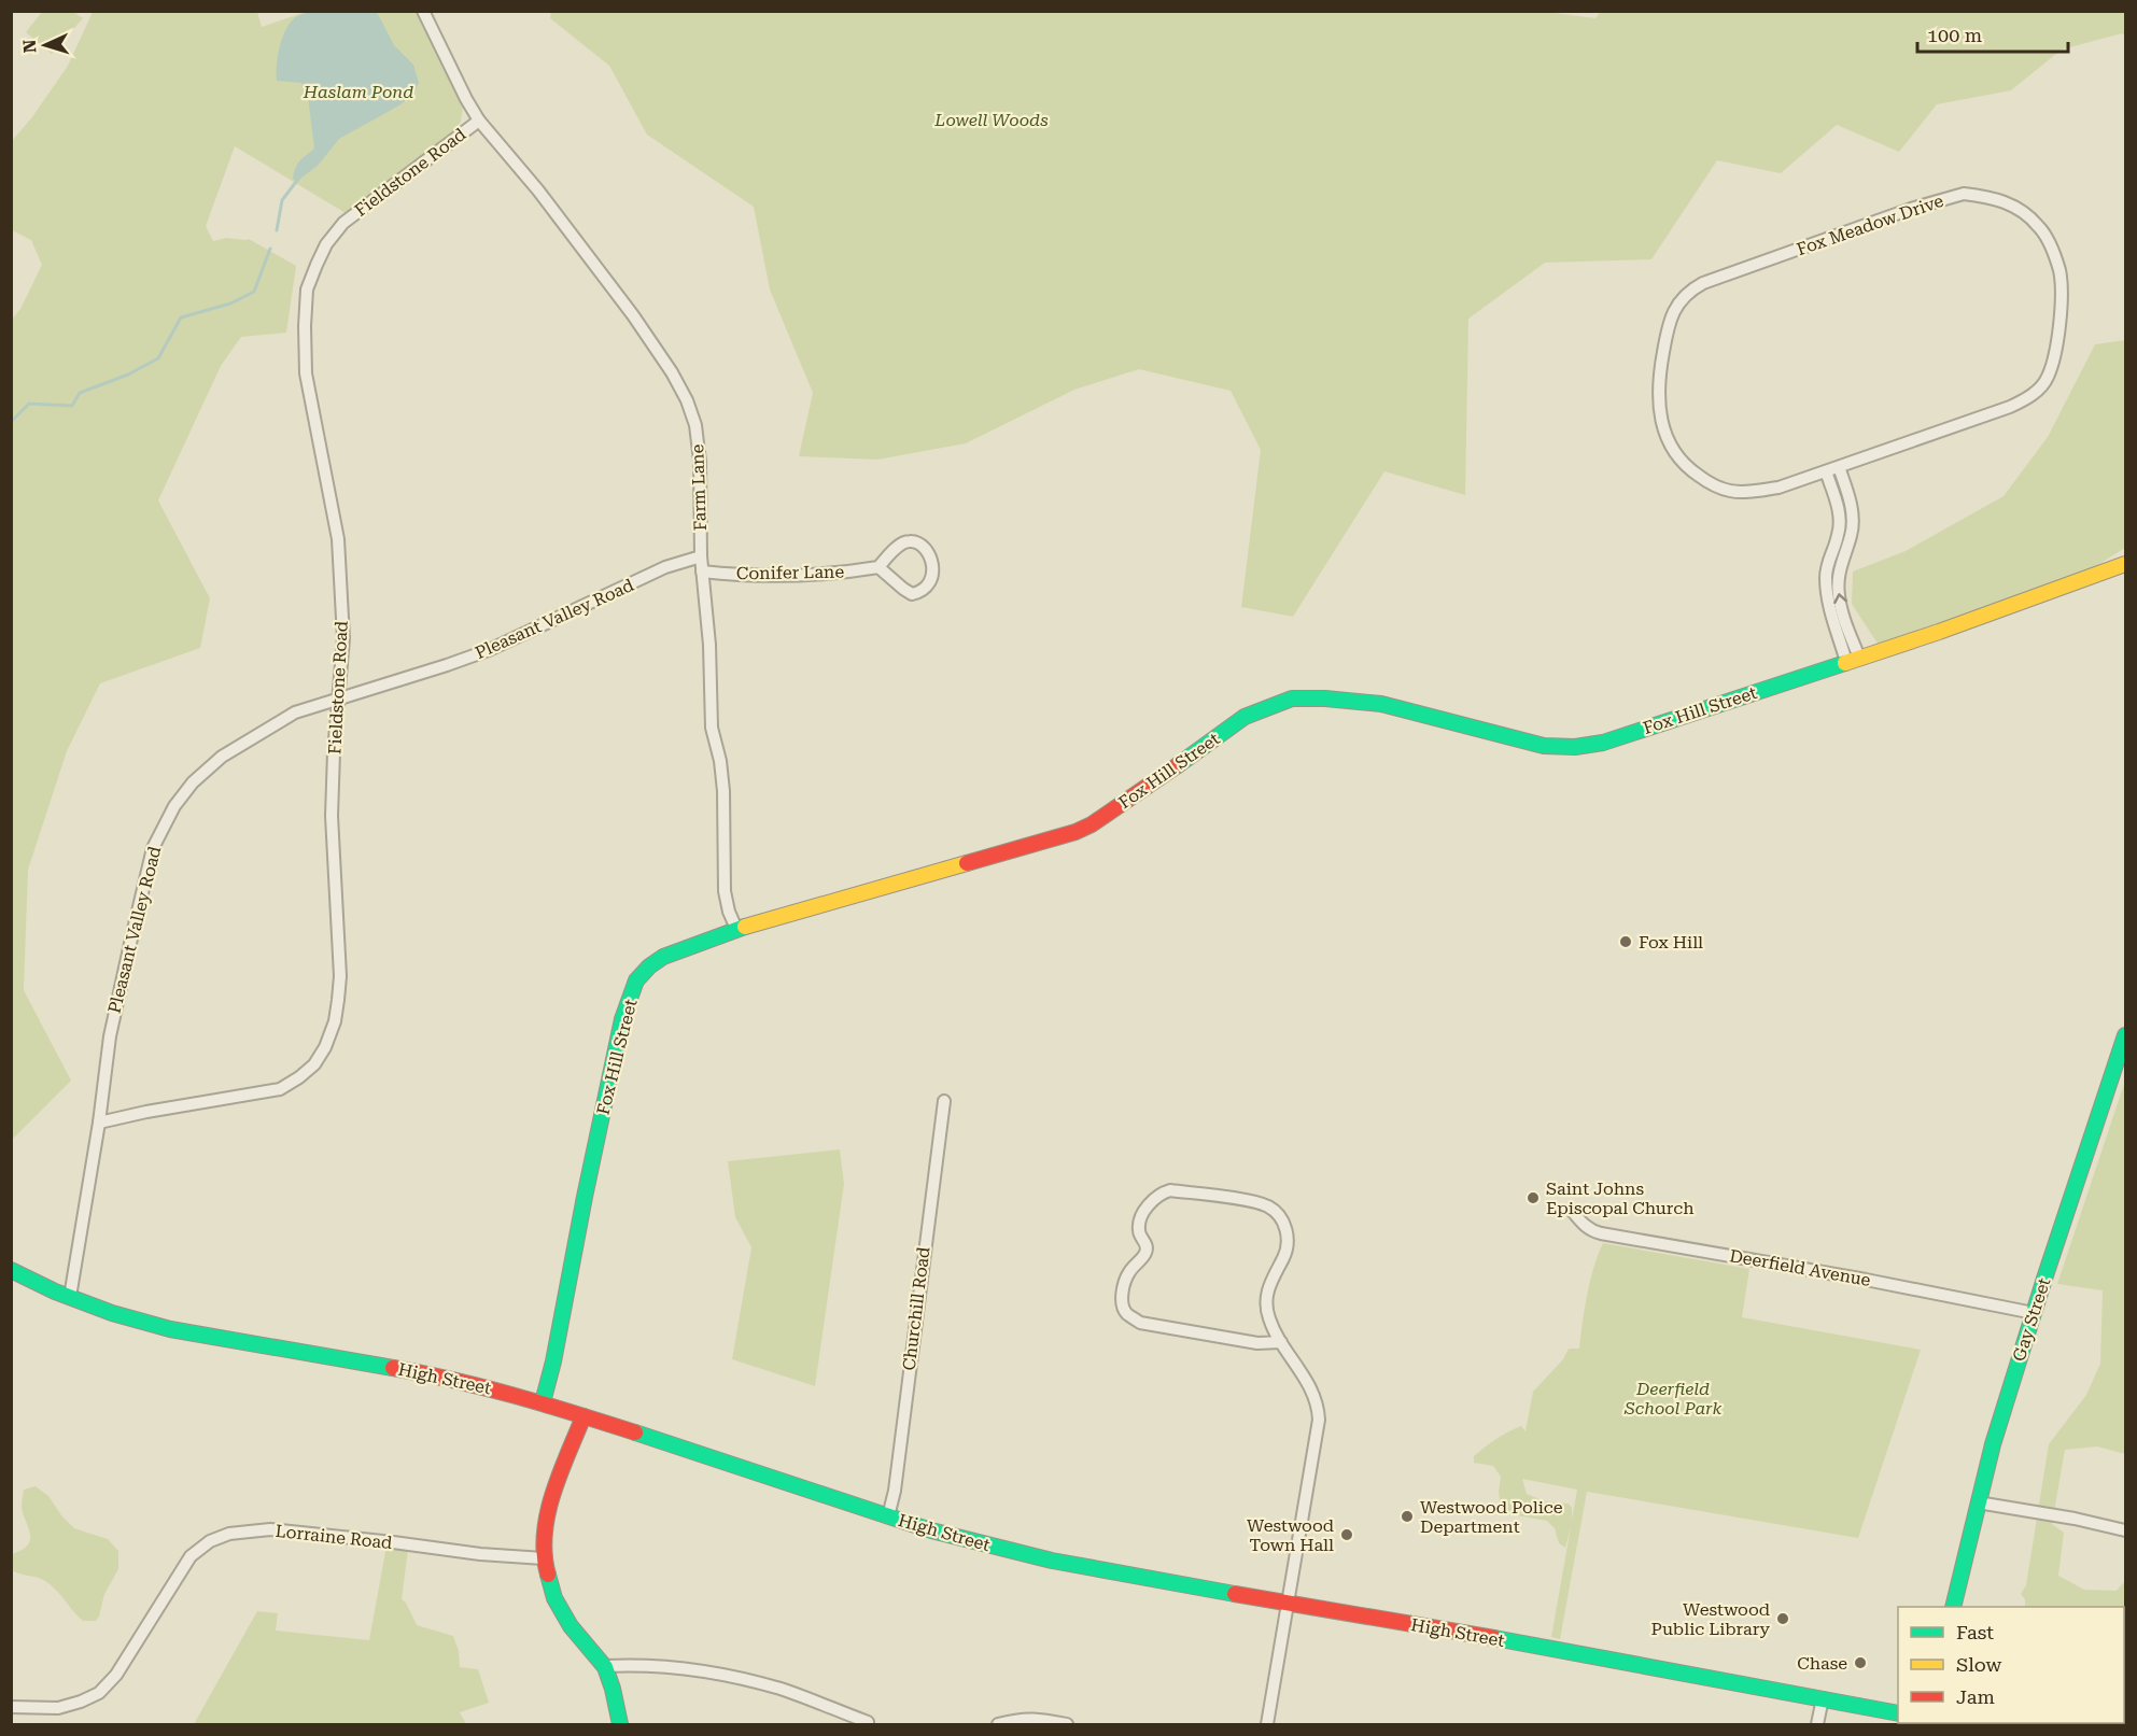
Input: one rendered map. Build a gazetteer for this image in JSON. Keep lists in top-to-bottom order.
{
  "streets": {
    "street": [
      "Fieldstone Road",
      "Fox Meadow Drive",
      "Farm Lane",
      "Conifer Lane",
      "Pleasant Valley Road",
      "Fox Hill Street",
      "Deerfield Avenue",
      "Churchill Road",
      "Gay Street",
      "High Street",
      "Lorraine Road"
    ]
  },
  "crossings": [
    ["Fieldstone Road", "Farm Lane"],
    ["Fieldstone Road", "Pleasant Valley Road"],
    ["Farm Lane", "Conifer Lane"],
    ["Farm Lane", "Pleasant Valley Road"],
    ["Farm Lane", "Fox Hill Street"],
    ["Pleasant Valley Road", "High Street"],
    ["Fox Hill Street", "High Street"],
    ["Deerfield Avenue", "Gay Street"],
    ["Churchill Road", "High Street"]
  ],
  "parks": ["Haslam Pond", "Lowell Woods", "Deerfield School Park"],
  "places": [
    "Fox Hill",
    "Saint Johns Episcopal Church",
    "Westwood Police Department",
    "Westwood Town Hall",
    "Westwood Public Library",
    "Chase"
  ],
  "legend": ["Fast", "Slow", "Jam"],
  "scale_bar": "100 m",
  "north": "left"
}
